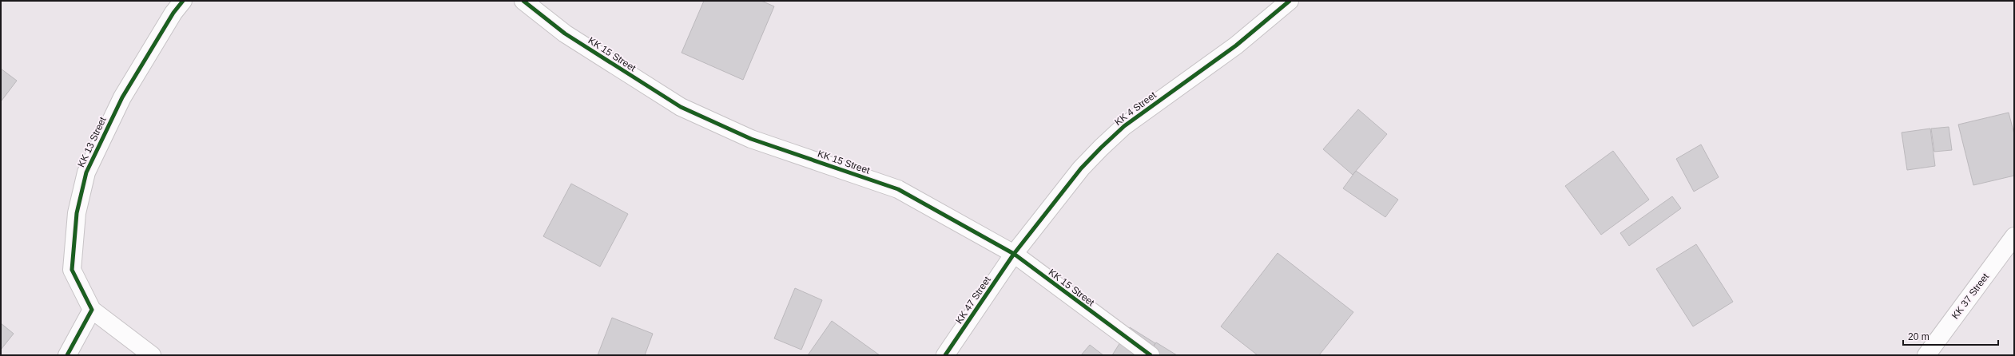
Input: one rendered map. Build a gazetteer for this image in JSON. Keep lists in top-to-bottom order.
{
  "streets": {
    "street": [
      "KK 15 Street",
      "KK 4 Street",
      "KK 13 Street",
      "KK 37 Street",
      "KK 47 Street"
    ]
  },
  "crossings": [
    ["KK 15 Street", "KK 4 Street"],
    ["KK 15 Street", "KK 47 Street"],
    ["KK 4 Street", "KK 47 Street"]
  ],
  "scale_bar": "20 m"
}
